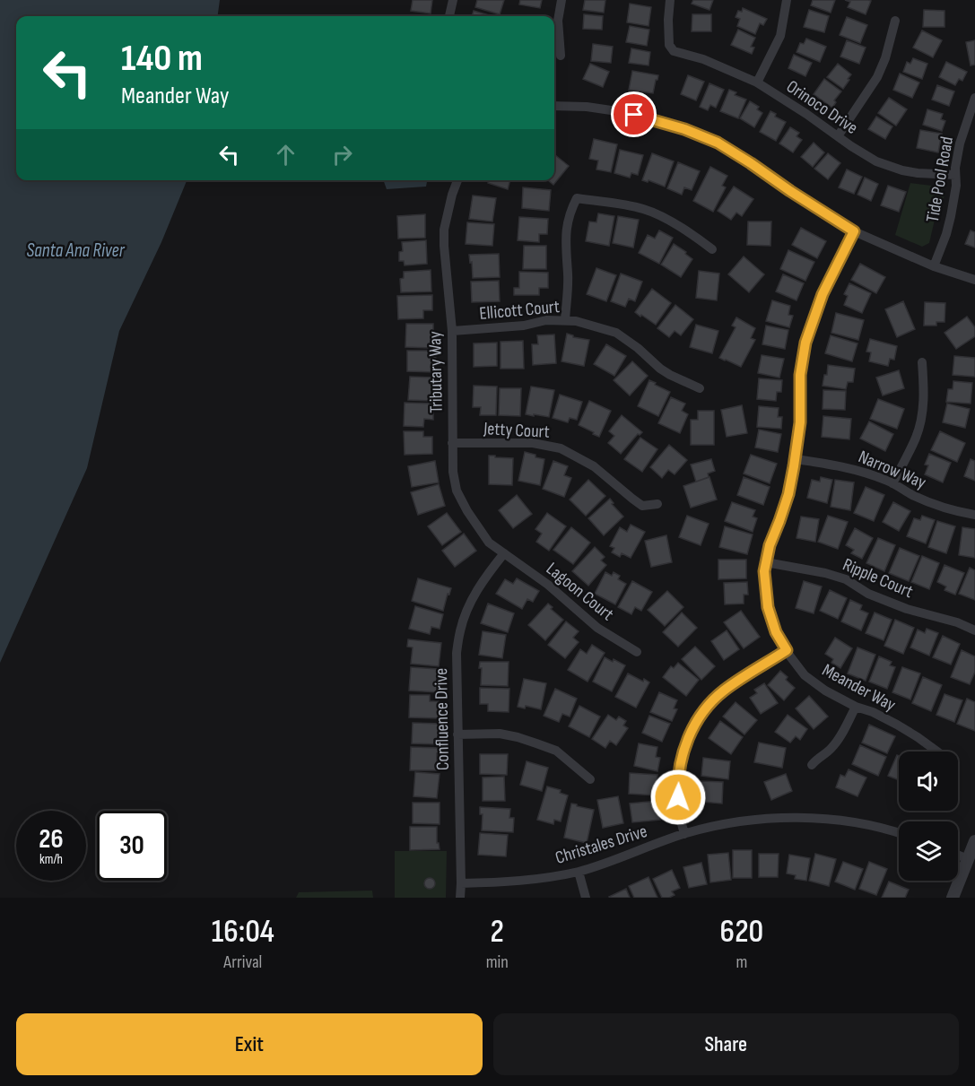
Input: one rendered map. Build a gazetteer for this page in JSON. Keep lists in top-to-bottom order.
{
  "streets": {
    "street": [
      "Orinoco Drive",
      "Tide Pool Road",
      "Ellicott Court",
      "Tributary Way",
      "Jetty Court",
      "Narrow Way",
      "Ripple Court",
      "Lagoon Court",
      "Meander Way",
      "Confluence Drive",
      "Christales Drive"
    ]
  },
  "crossings": [
    ["Orinoco Drive", "Tide Pool Road"],
    ["Ellicott Court", "Tributary Way"],
    ["Tributary Way", "Jetty Court"],
    ["Tributary Way", "Lagoon Court"],
    ["Tributary Way", "Confluence Drive"],
    ["Narrow Way", "Meander Way"],
    ["Ripple Court", "Meander Way"],
    ["Lagoon Court", "Confluence Drive"],
    ["Confluence Drive", "Christales Drive"]
  ],
  "water": ["Santa Ana River"],
  "page": {
    "turn": ["140 m", "Meander Way"],
    "speed": "26 km/h",
    "limit": "30",
    "eta": [
      "16:04",
      "Arrival",
      "2",
      "min",
      "620",
      "m"
    ],
    "buttons": ["Exit", "Share"]
  }
}
